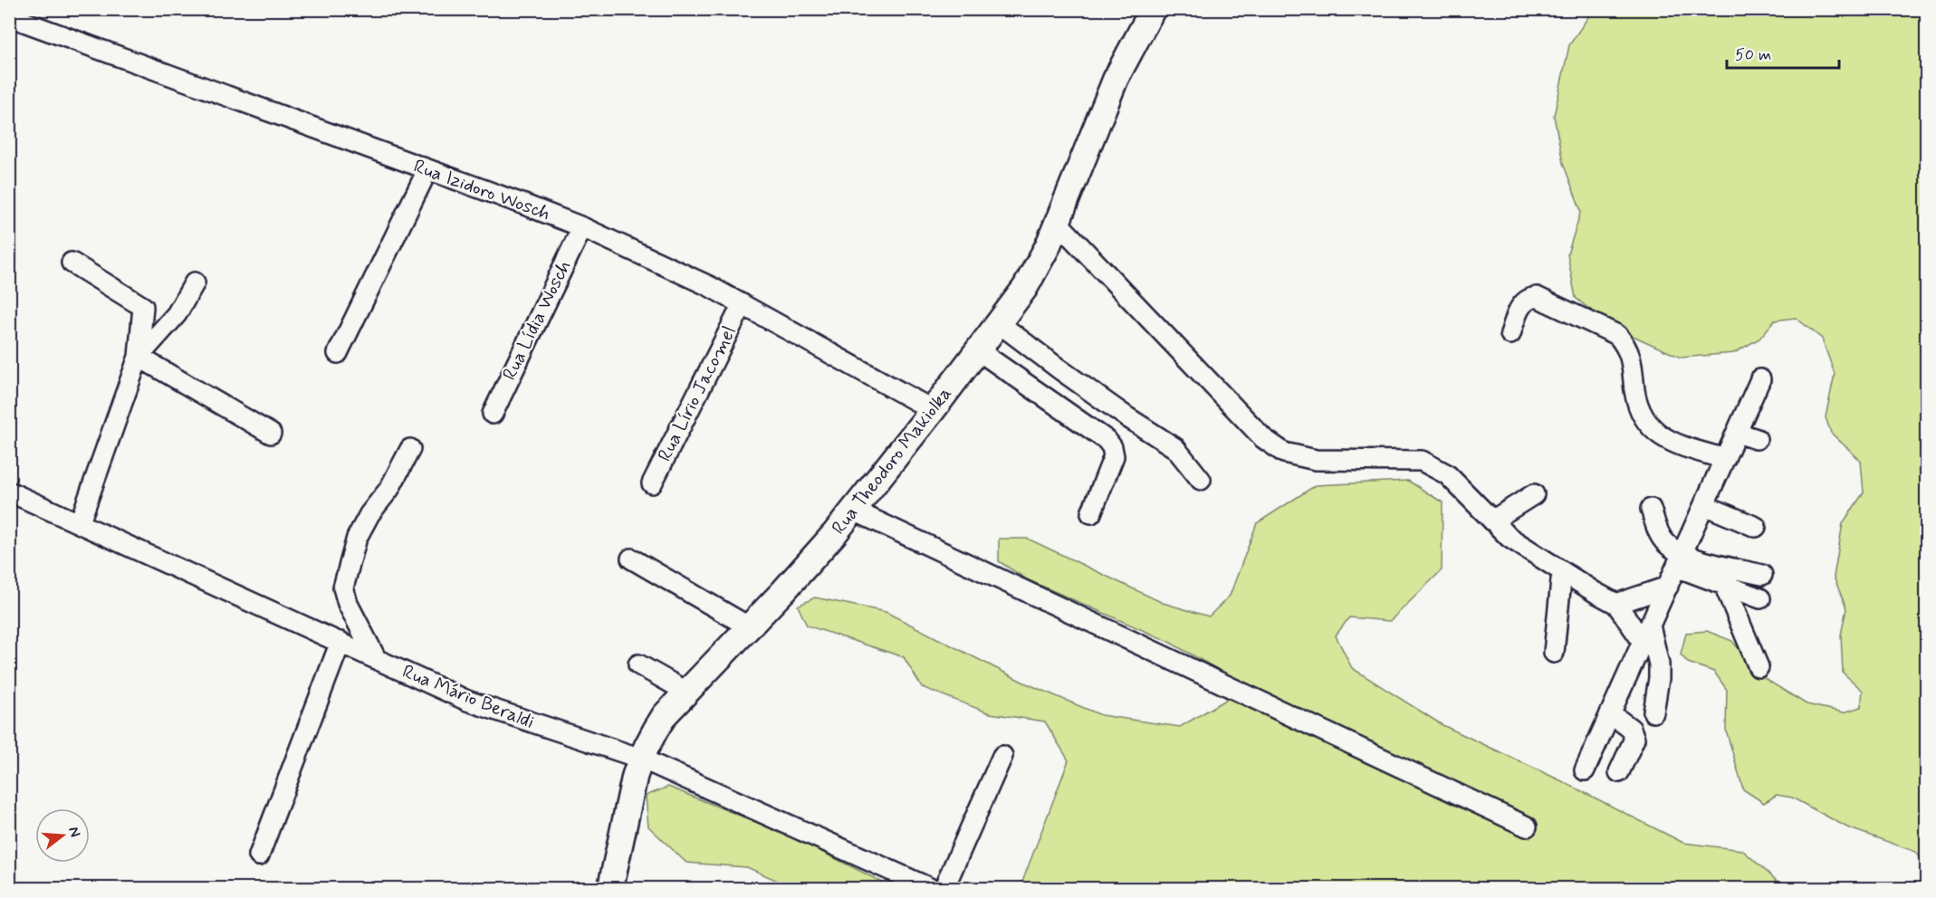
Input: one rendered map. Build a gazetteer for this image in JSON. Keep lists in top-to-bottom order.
{
  "streets": {
    "main road": ["Rua Theodoro Makiolka"],
    "street": [
      "Rua Izidoro Wosch",
      "Rua Lídia Wosch",
      "Rua Lírio Jacomel",
      "Rua Mário Beraldi"
    ]
  },
  "crossings": [
    ["Rua Izidoro Wosch", "Rua Lídia Wosch"],
    ["Rua Izidoro Wosch", "Rua Lírio Jacomel"],
    ["Rua Izidoro Wosch", "Rua Theodoro Makiolka"],
    ["Rua Theodoro Makiolka", "Rua Mário Beraldi"]
  ],
  "scale_bar": "50 m",
  "north": "right"
}
